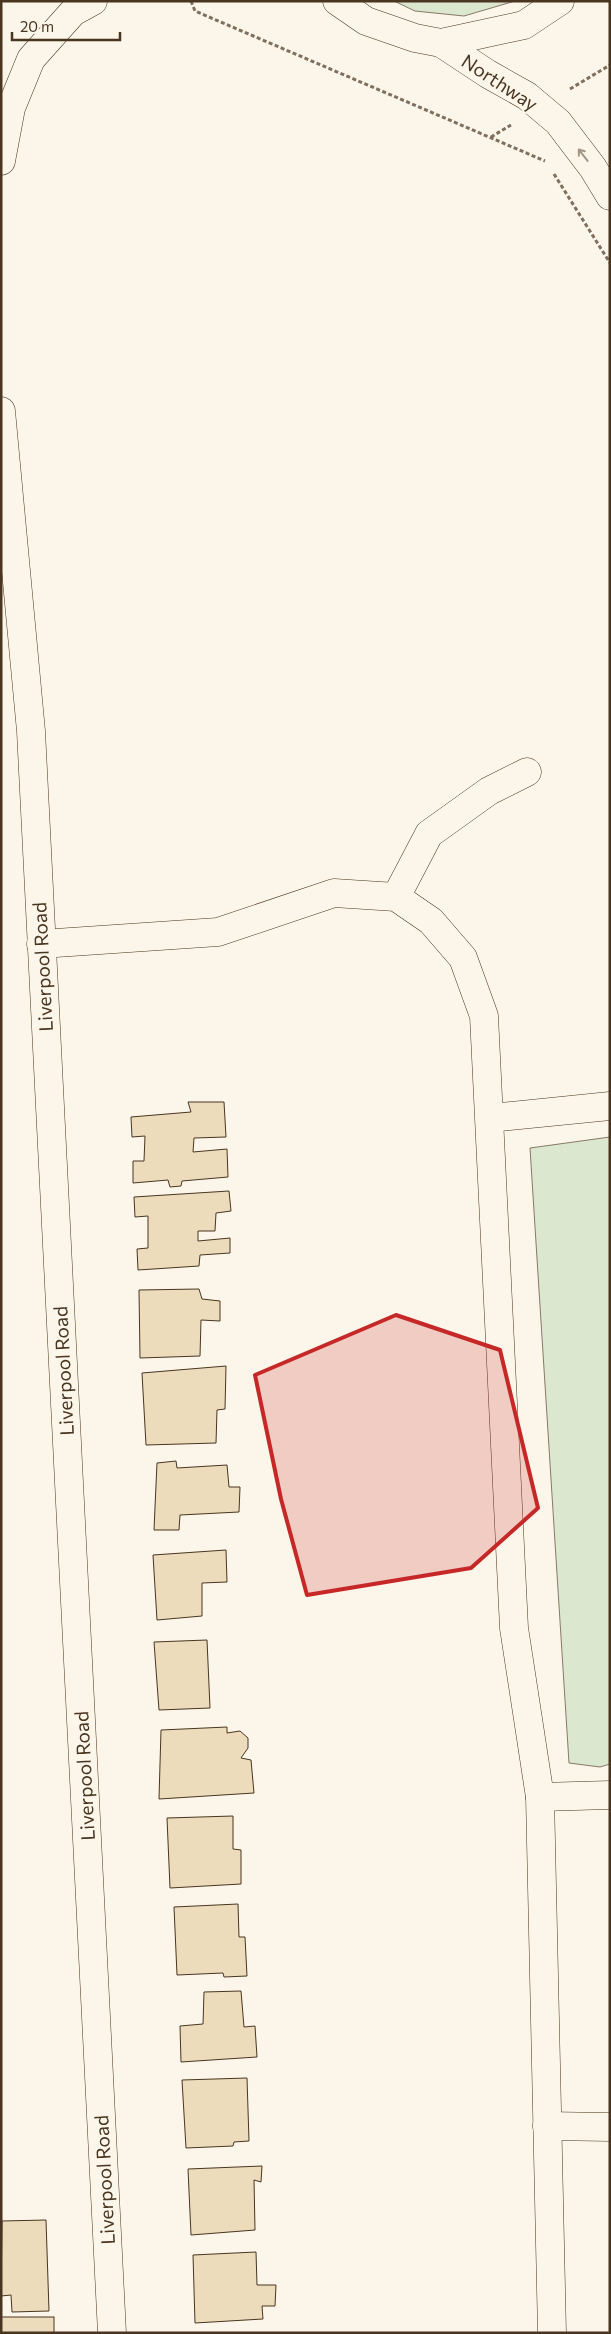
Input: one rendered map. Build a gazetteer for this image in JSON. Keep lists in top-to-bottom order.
{
  "streets": {
    "main road": ["Northway", "Liverpool Road"]
  },
  "one_way": ["Northway"],
  "scale_bar": "20 m"
}
